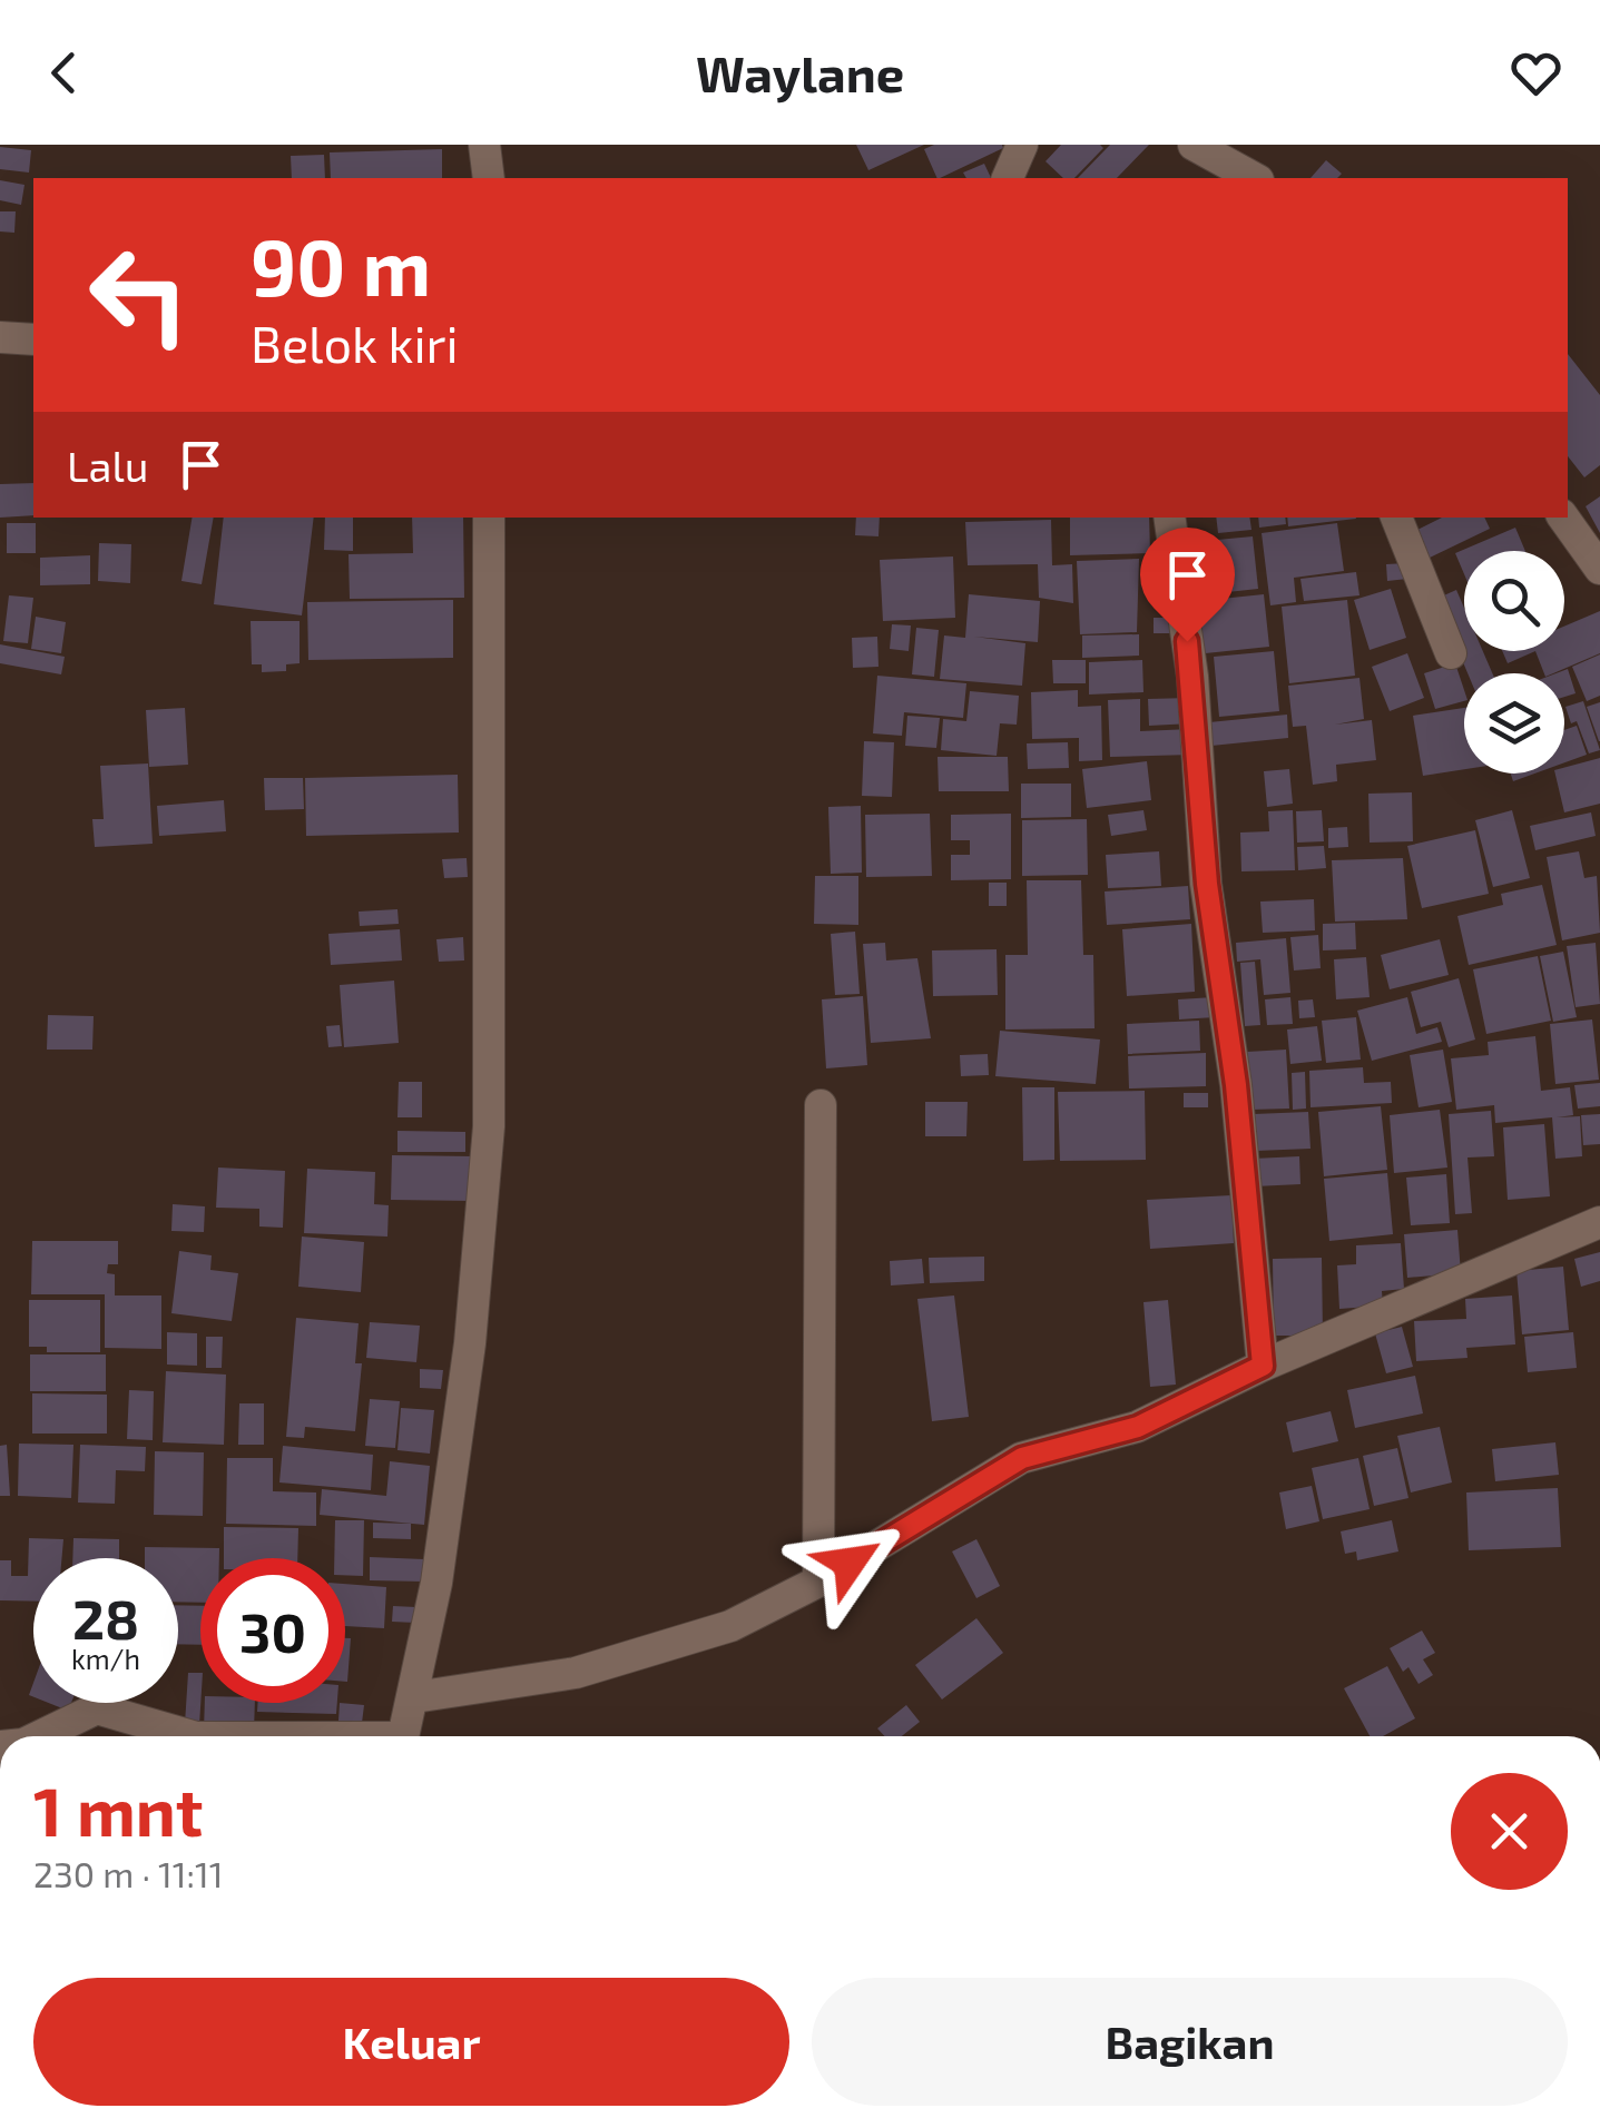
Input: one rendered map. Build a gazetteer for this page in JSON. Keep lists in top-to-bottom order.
{
  "page": {
    "header": "Waylane",
    "turn": ["90 m", "Belok kiri"],
    "then": "Lalu",
    "speed": "28 km/h",
    "limit": "30",
    "heading": ["1 mnt", "230 m · 11:11"],
    "buttons": ["Keluar", "Bagikan"]
  }
}
